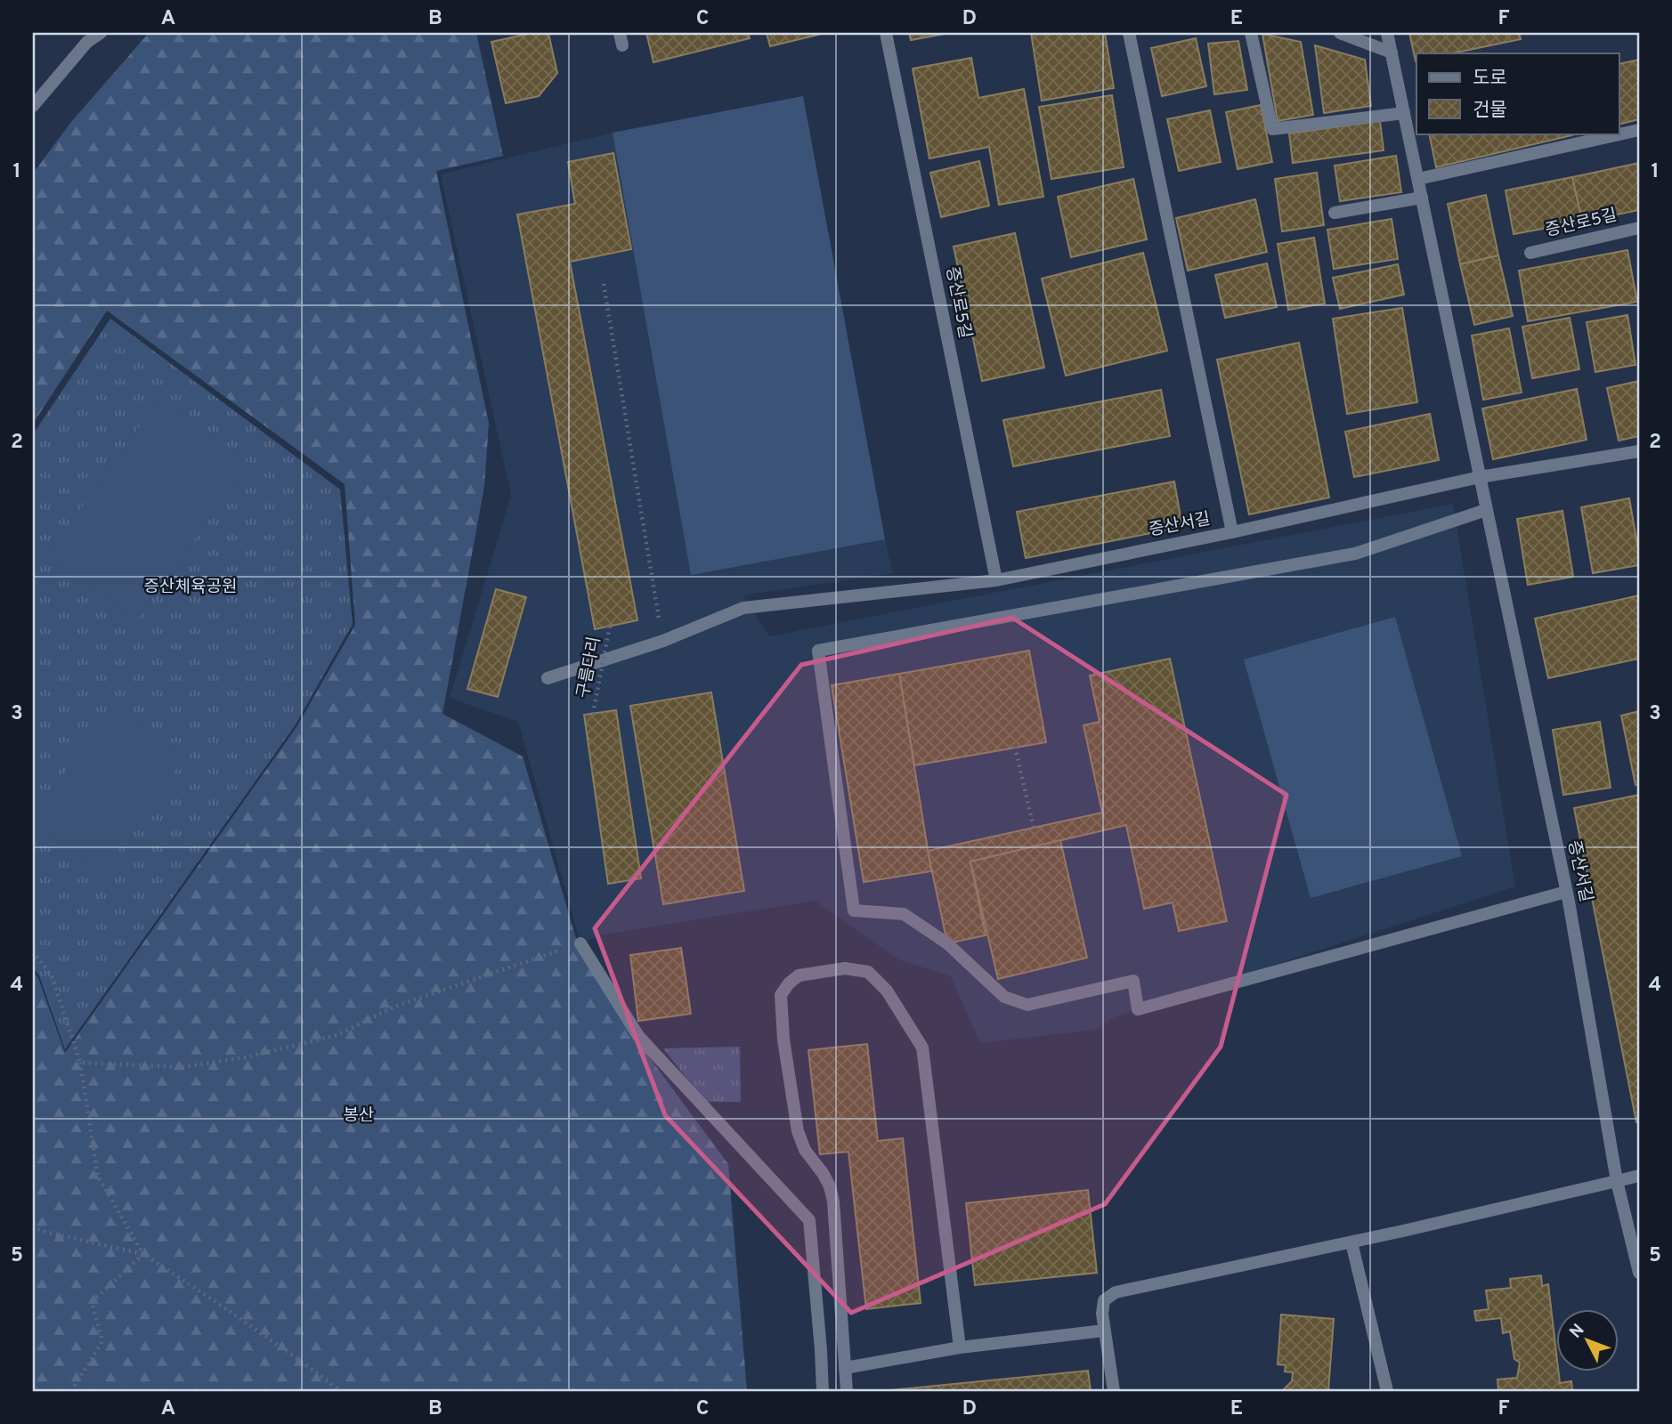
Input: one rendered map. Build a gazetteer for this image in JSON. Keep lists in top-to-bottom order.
{
  "streets": {
    "street": ["증산로5길", "증산서길"],
    "path": ["구름다리"]
  },
  "crossings": [
    ["증산로5길", "증산서길"]
  ],
  "parks": ["증산체육공원", "봉산"],
  "legend": ["도로", "건물"],
  "north": "top left",
  "grid": {
    "columns": [
      "A",
      "B",
      "C",
      "D",
      "E",
      "F"
    ],
    "rows": [
      "1",
      "2",
      "3",
      "4",
      "5"
    ]
  }
}
